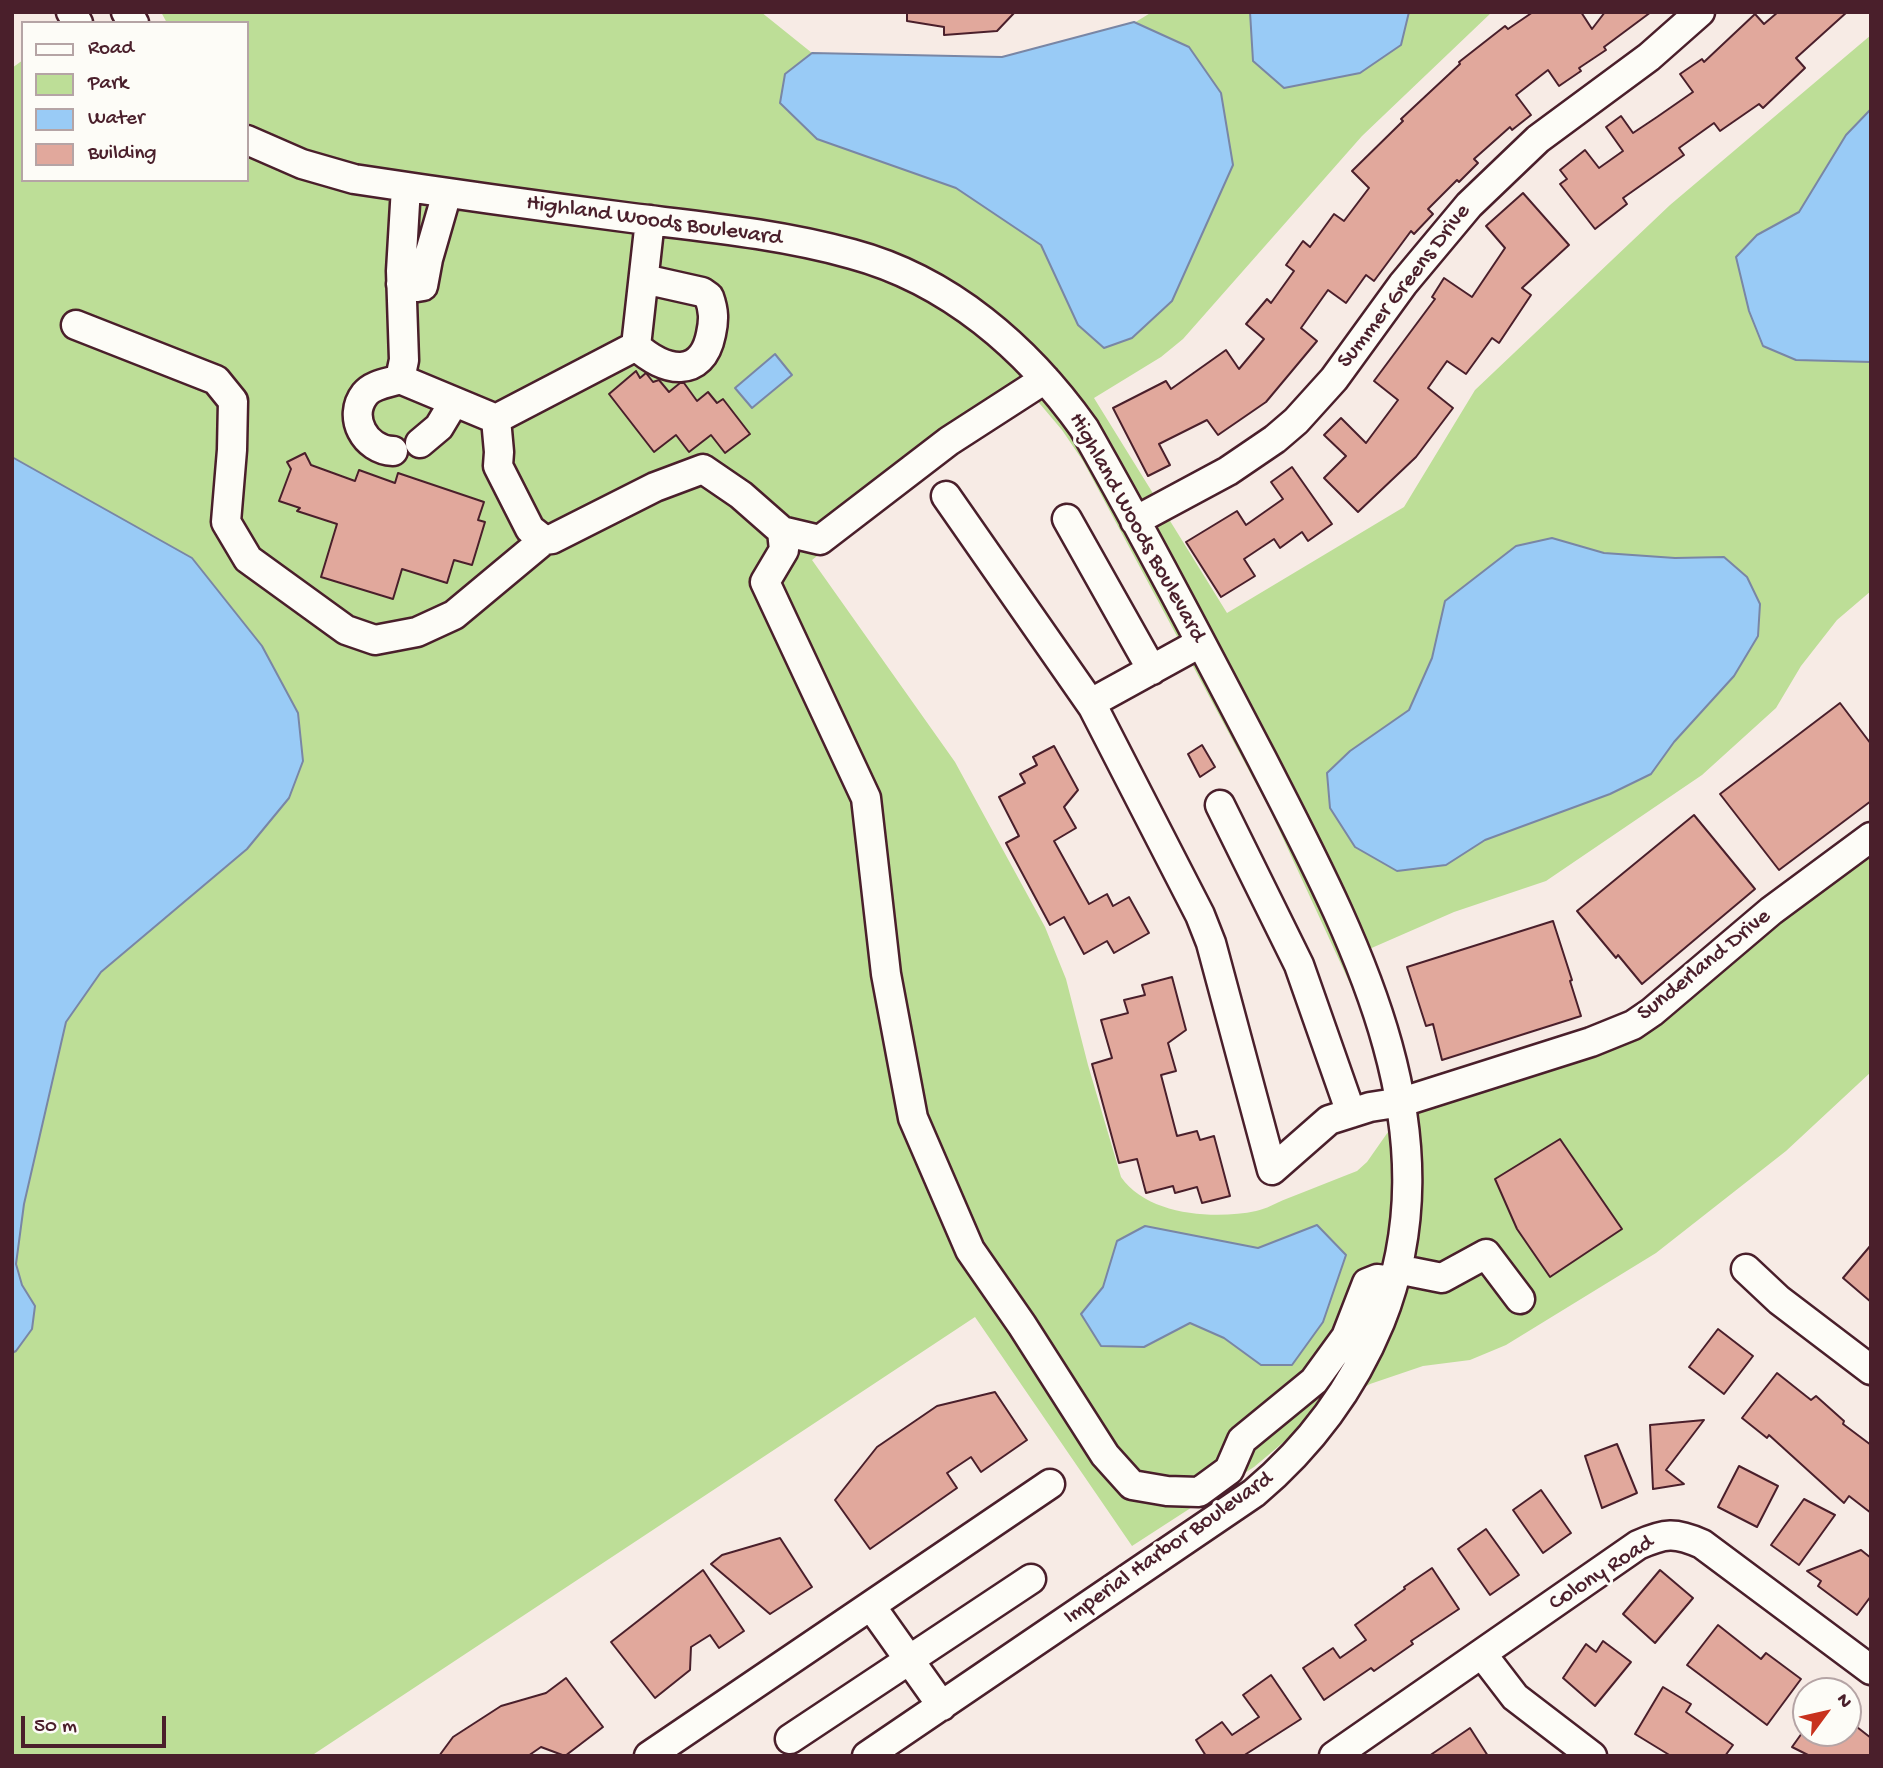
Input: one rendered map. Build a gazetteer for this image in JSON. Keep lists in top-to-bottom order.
{
  "streets": {
    "street": [
      "Highland Woods Boulevard",
      "Summer Greens Drive",
      "Sunderland Drive",
      "Imperial Harbor Boulevard",
      "Colony Road"
    ]
  },
  "crossings": [
    ["Highland Woods Boulevard", "Summer Greens Drive"],
    ["Highland Woods Boulevard", "Sunderland Drive"],
    ["Highland Woods Boulevard", "Imperial Harbor Boulevard"]
  ],
  "legend": [
    "Road",
    "Park",
    "Water",
    "Building"
  ],
  "scale_bar": "50 m",
  "north": "top right"
}
